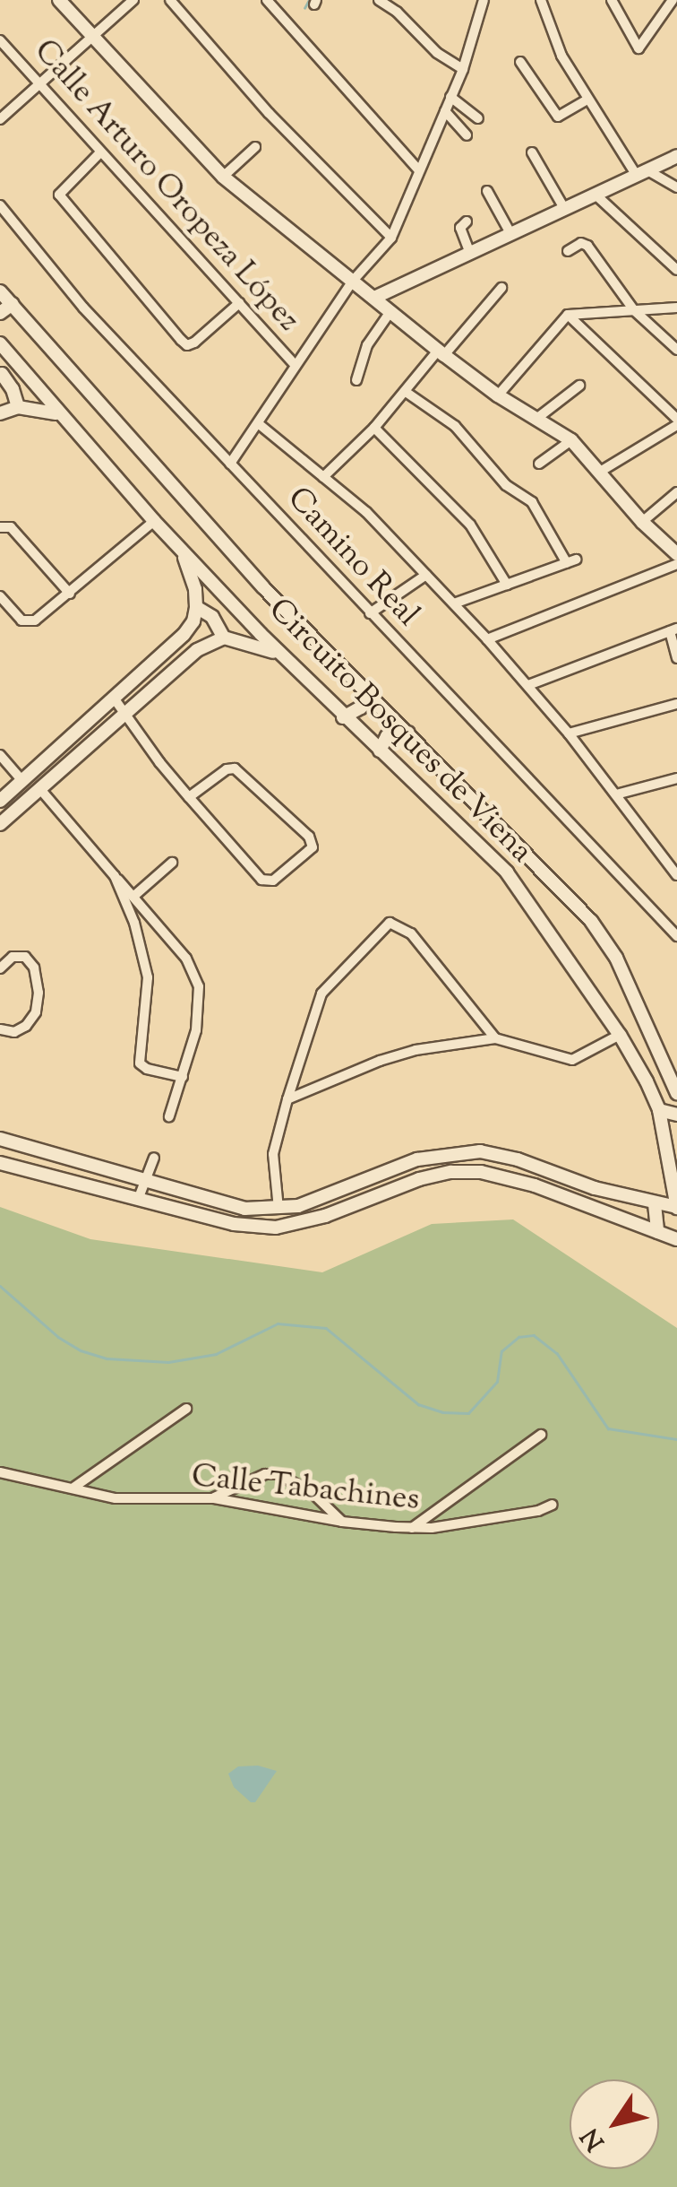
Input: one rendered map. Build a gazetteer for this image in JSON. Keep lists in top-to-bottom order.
{
  "streets": {
    "main road": ["Circuito Bosques de Viena"],
    "street": ["Calle Arturo Oropeza López", "Camino Real", "Calle Tabachines"]
  },
  "north": "bottom left"
}
